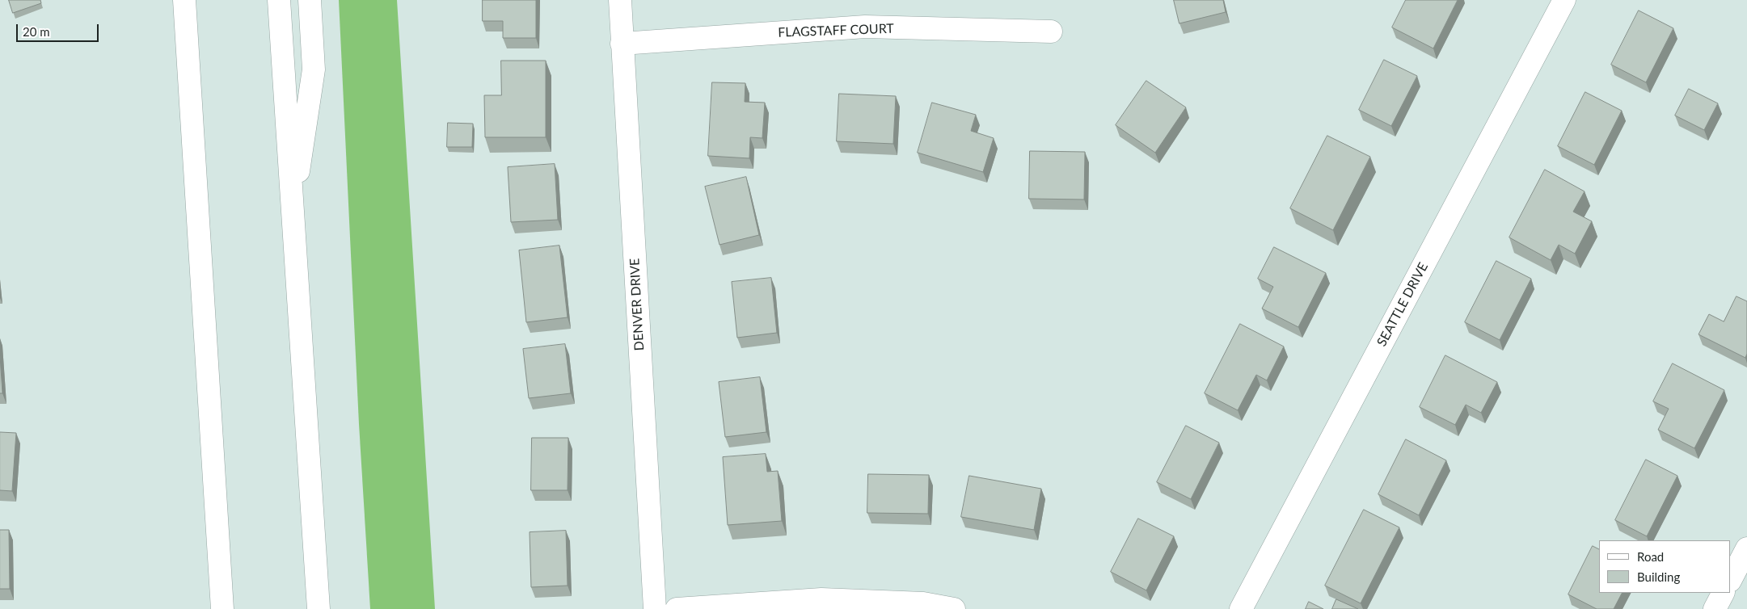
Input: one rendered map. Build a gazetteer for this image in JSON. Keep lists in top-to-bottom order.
{
  "streets": {
    "main road": ["FLAGSTAFF COURT", "DENVER DRIVE", "SEATTLE DRIVE"]
  },
  "crossings": [
    ["FLAGSTAFF COURT", "DENVER DRIVE"]
  ],
  "legend": ["Road", "Building"],
  "scale_bar": "20 m"
}
